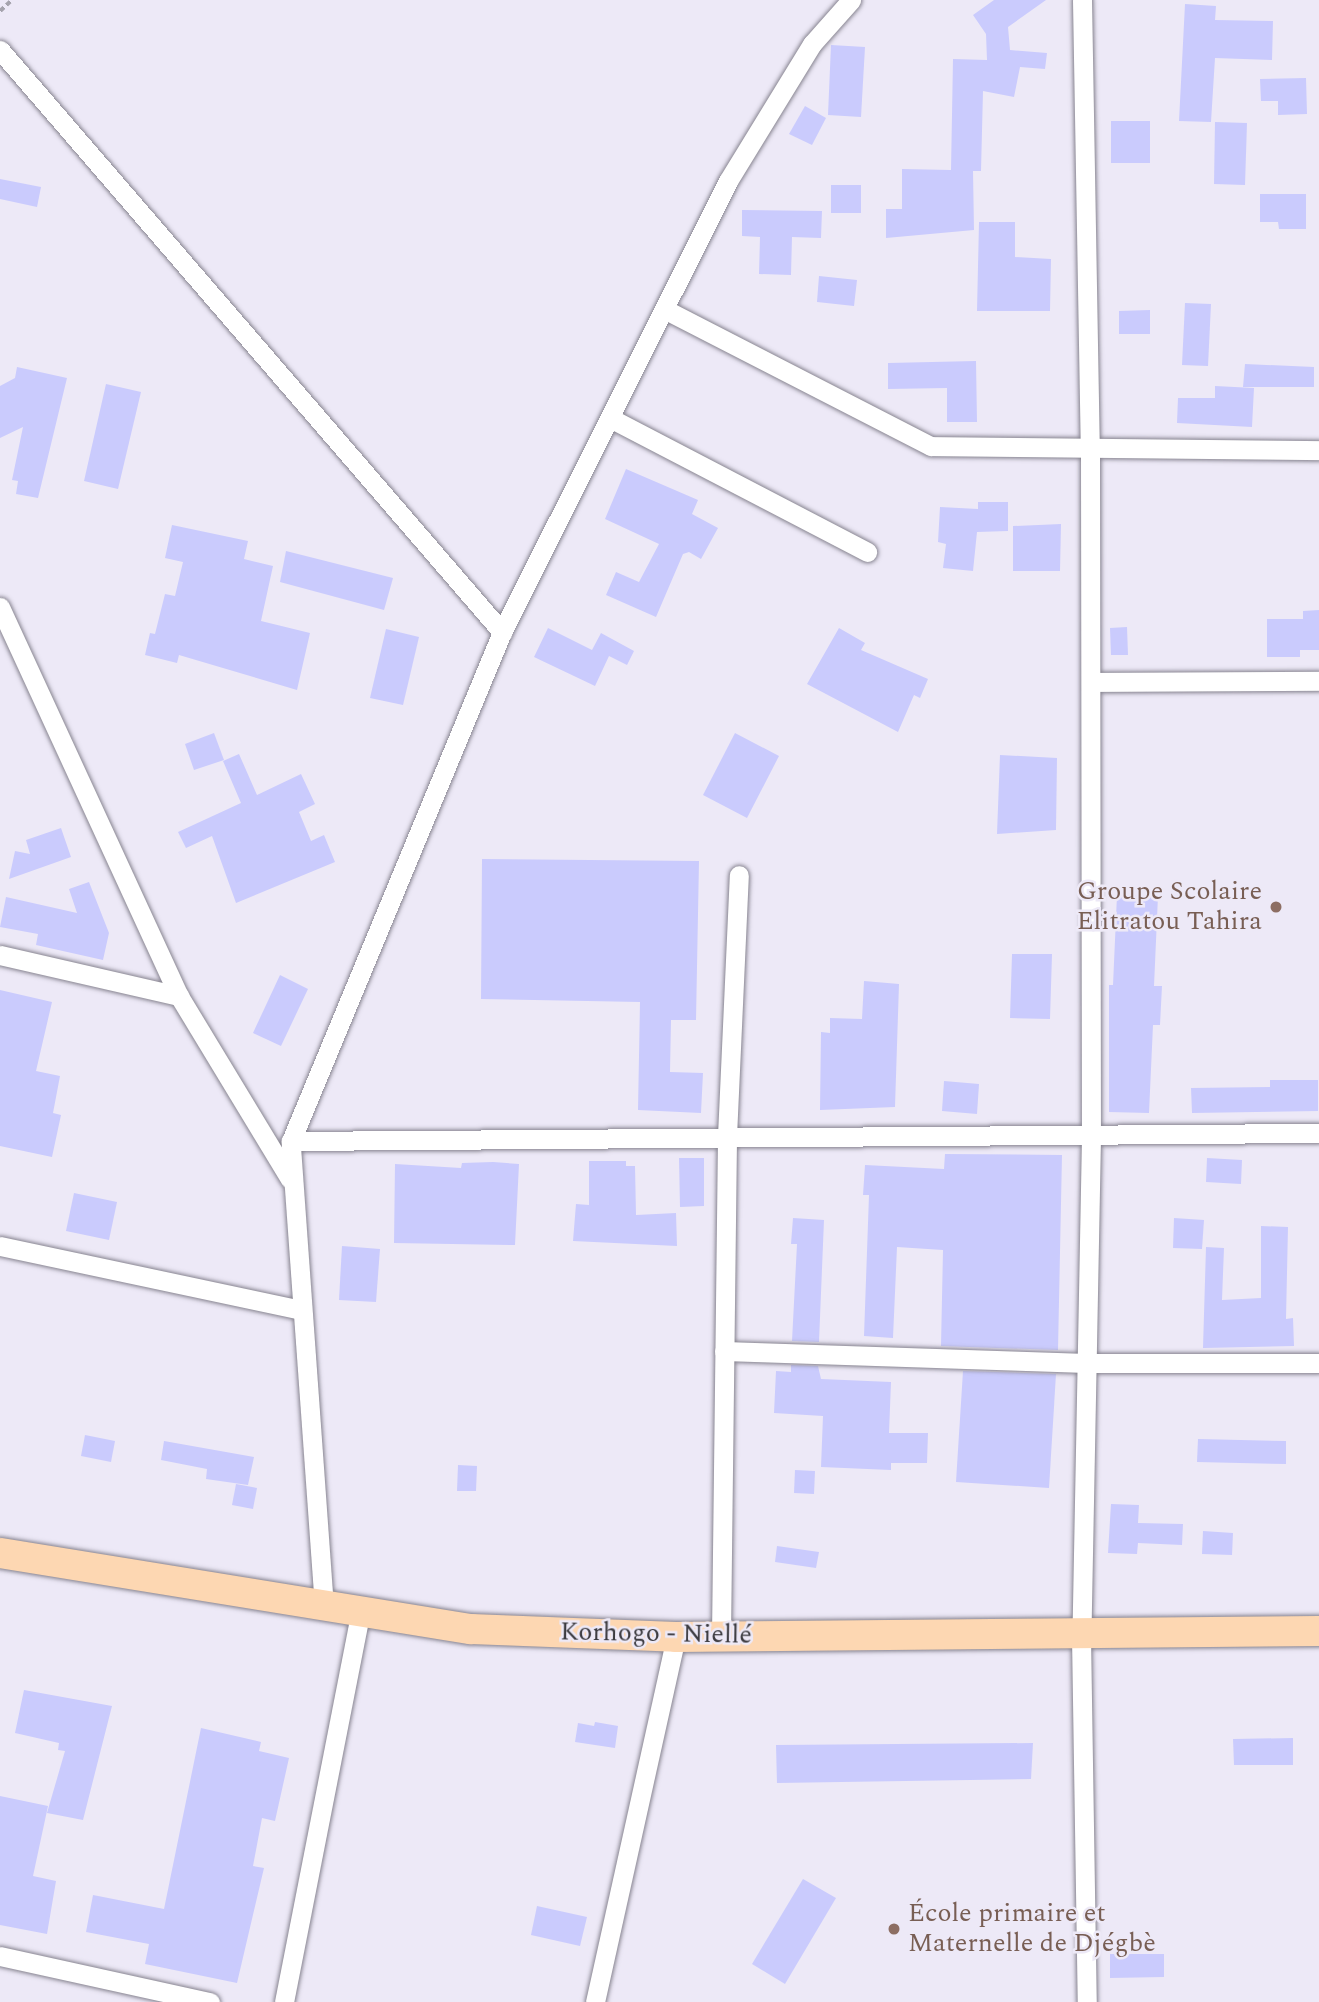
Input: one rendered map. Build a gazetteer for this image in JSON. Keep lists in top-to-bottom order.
{
  "streets": {
    "main road": ["Korhogo - Niellé"]
  },
  "places": ["Groupe Scolaire Elitratou Tahira", "École primaire et Maternelle de Djégbè"]
}
